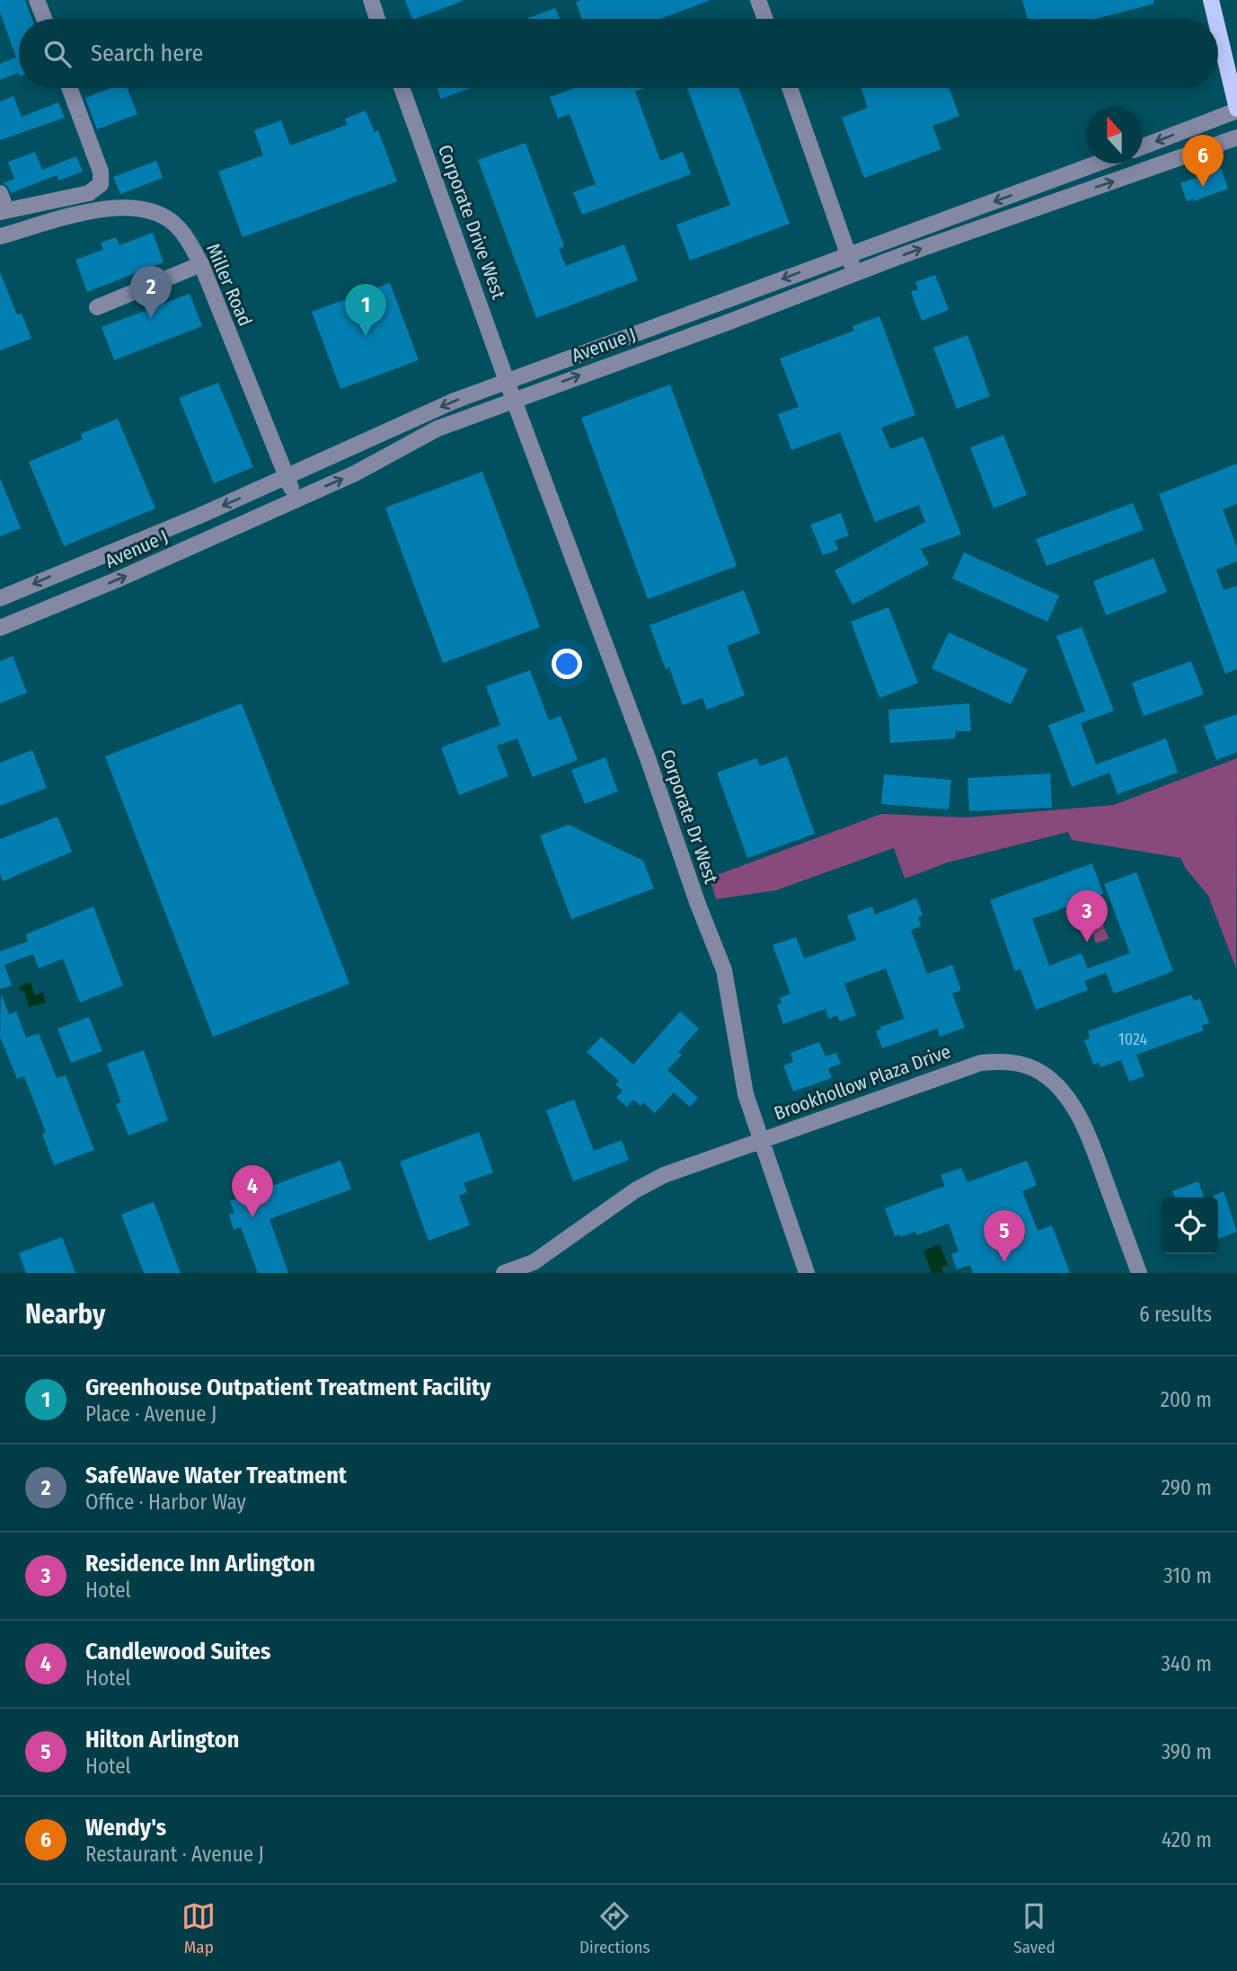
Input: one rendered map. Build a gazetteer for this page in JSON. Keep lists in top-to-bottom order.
{
  "streets": {
    "street": [
      "Corporate Drive West",
      "Miller Road",
      "Avenue J",
      "Corporate Dr West",
      "Brookhollow Plaza Drive"
    ]
  },
  "crossings": [
    ["Corporate Drive West", "Avenue J"],
    ["Corporate Drive West", "Corporate Dr West"],
    ["Miller Road", "Avenue J"],
    ["Avenue J", "Corporate Dr West"],
    ["Corporate Dr West", "Brookhollow Plaza Drive"]
  ],
  "house_numbers": ["1024"],
  "north": "top",
  "page": {
    "search": "Search here",
    "pins": [
      "6",
      "2",
      "1",
      "3",
      "4",
      "5"
    ],
    "heading": ["Nearby", "6 results"],
    "list": [
      {
        "mark": "1",
        "name": "Greenhouse Outpatient Treatment Facility",
        "note": "Place · Avenue J",
        "value": "200 m"
      },
      {
        "mark": "2",
        "name": "SafeWave Water Treatment",
        "note": "Office · Harbor Way",
        "value": "290 m"
      },
      {
        "mark": "3",
        "name": "Residence Inn Arlington",
        "note": "Hotel",
        "value": "310 m"
      },
      {
        "mark": "4",
        "name": "Candlewood Suites",
        "note": "Hotel",
        "value": "340 m"
      },
      {
        "mark": "5",
        "name": "Hilton Arlington",
        "note": "Hotel",
        "value": "390 m"
      },
      {
        "mark": "6",
        "name": "Wendy's",
        "note": "Restaurant · Avenue J",
        "value": "420 m"
      }
    ],
    "nav": ["Map", "Directions", "Saved"]
  }
}
